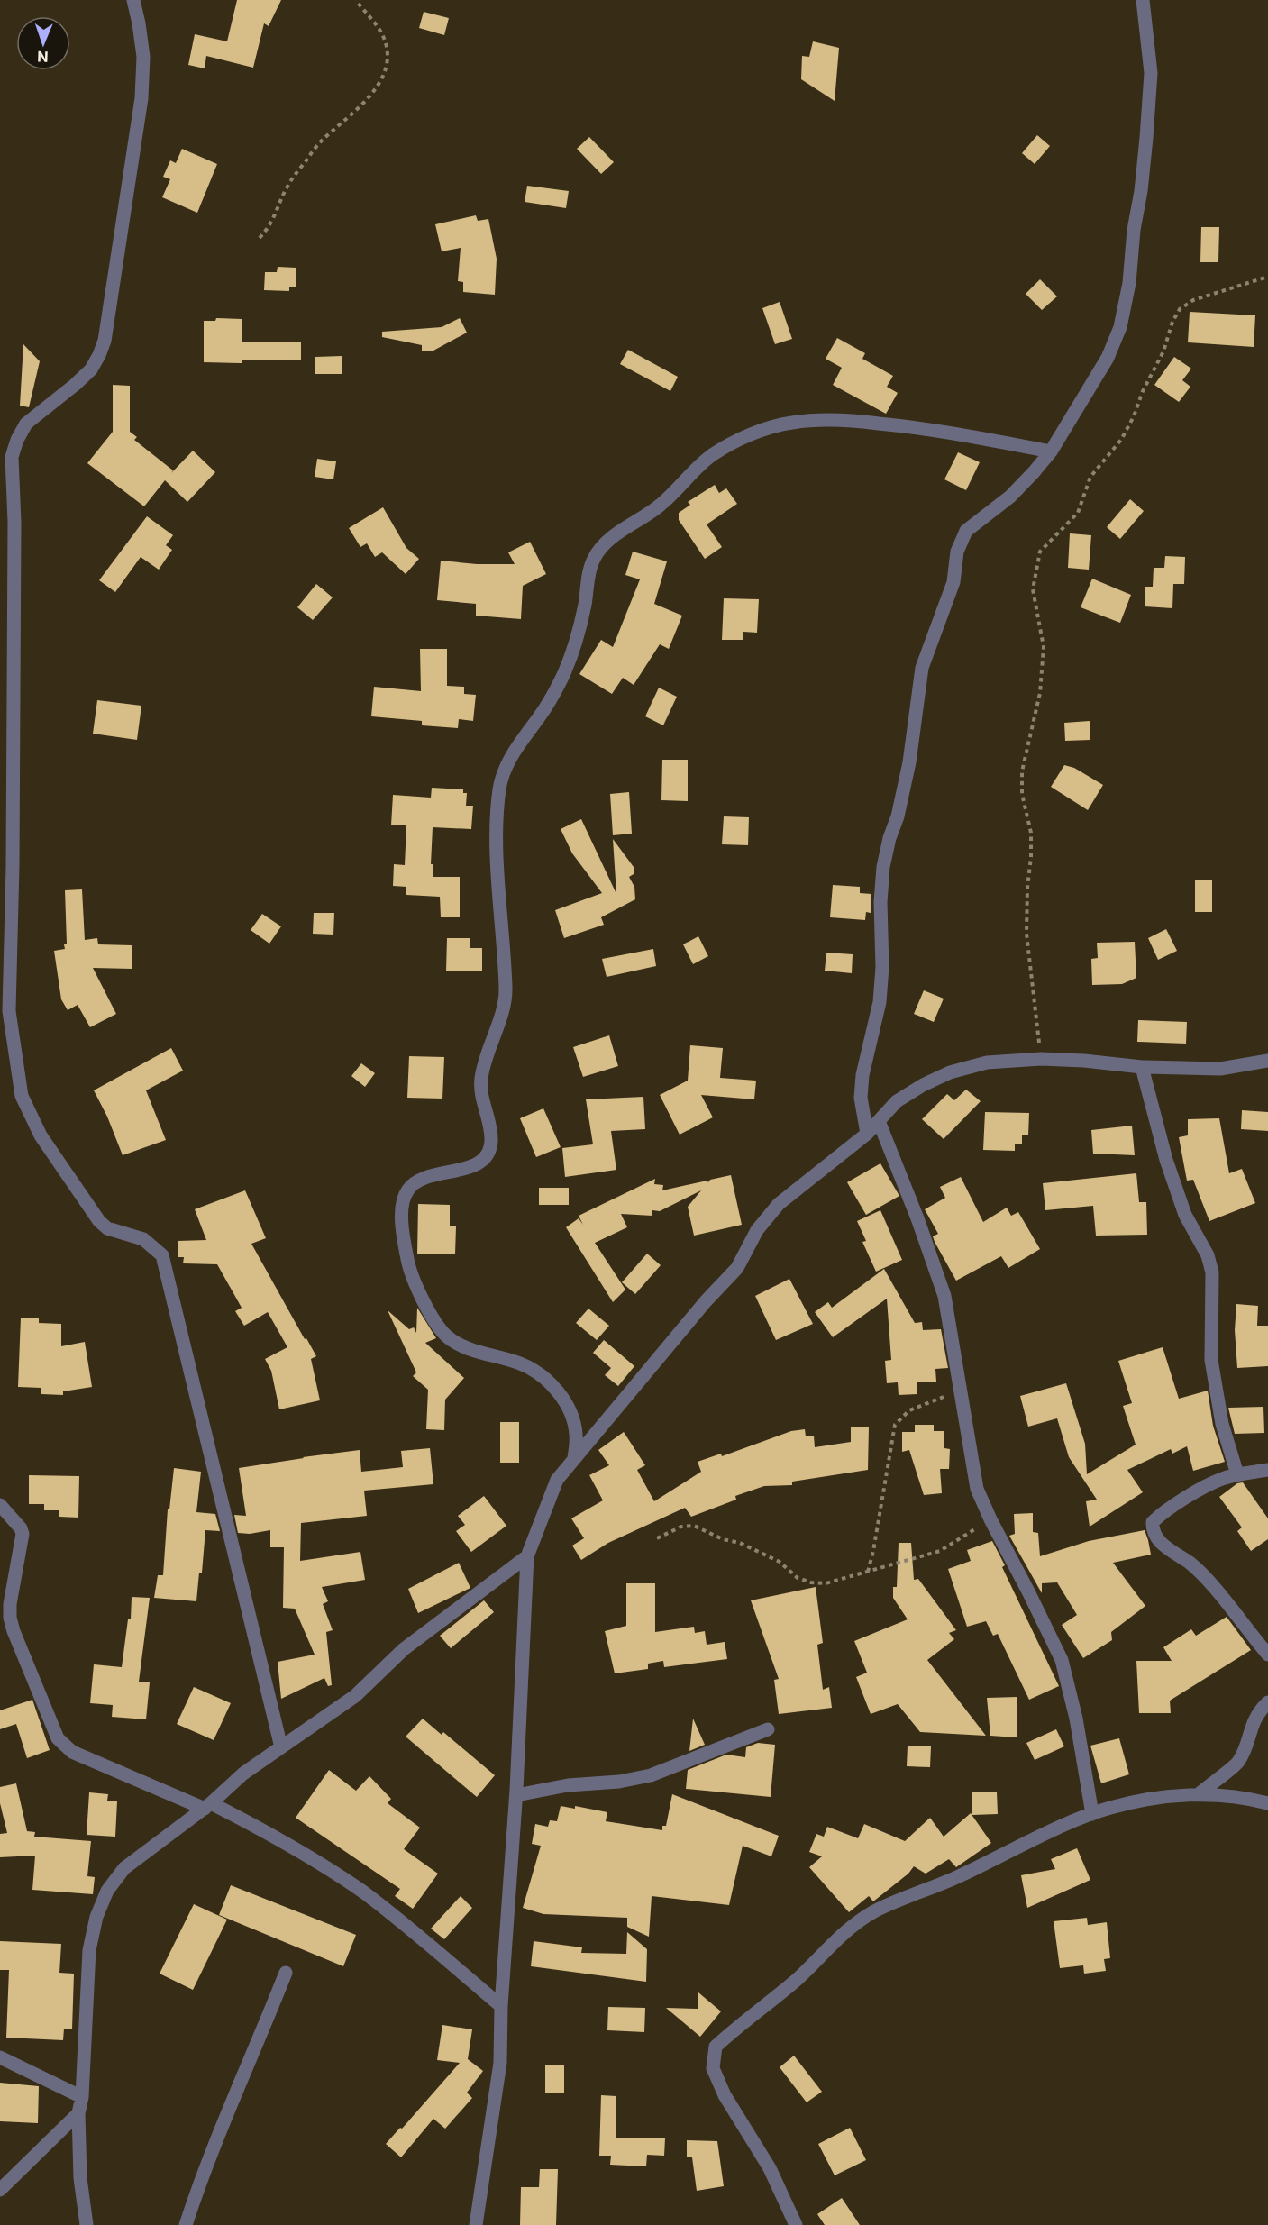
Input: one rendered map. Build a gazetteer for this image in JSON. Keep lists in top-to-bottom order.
{
  "north": "bottom"
}
